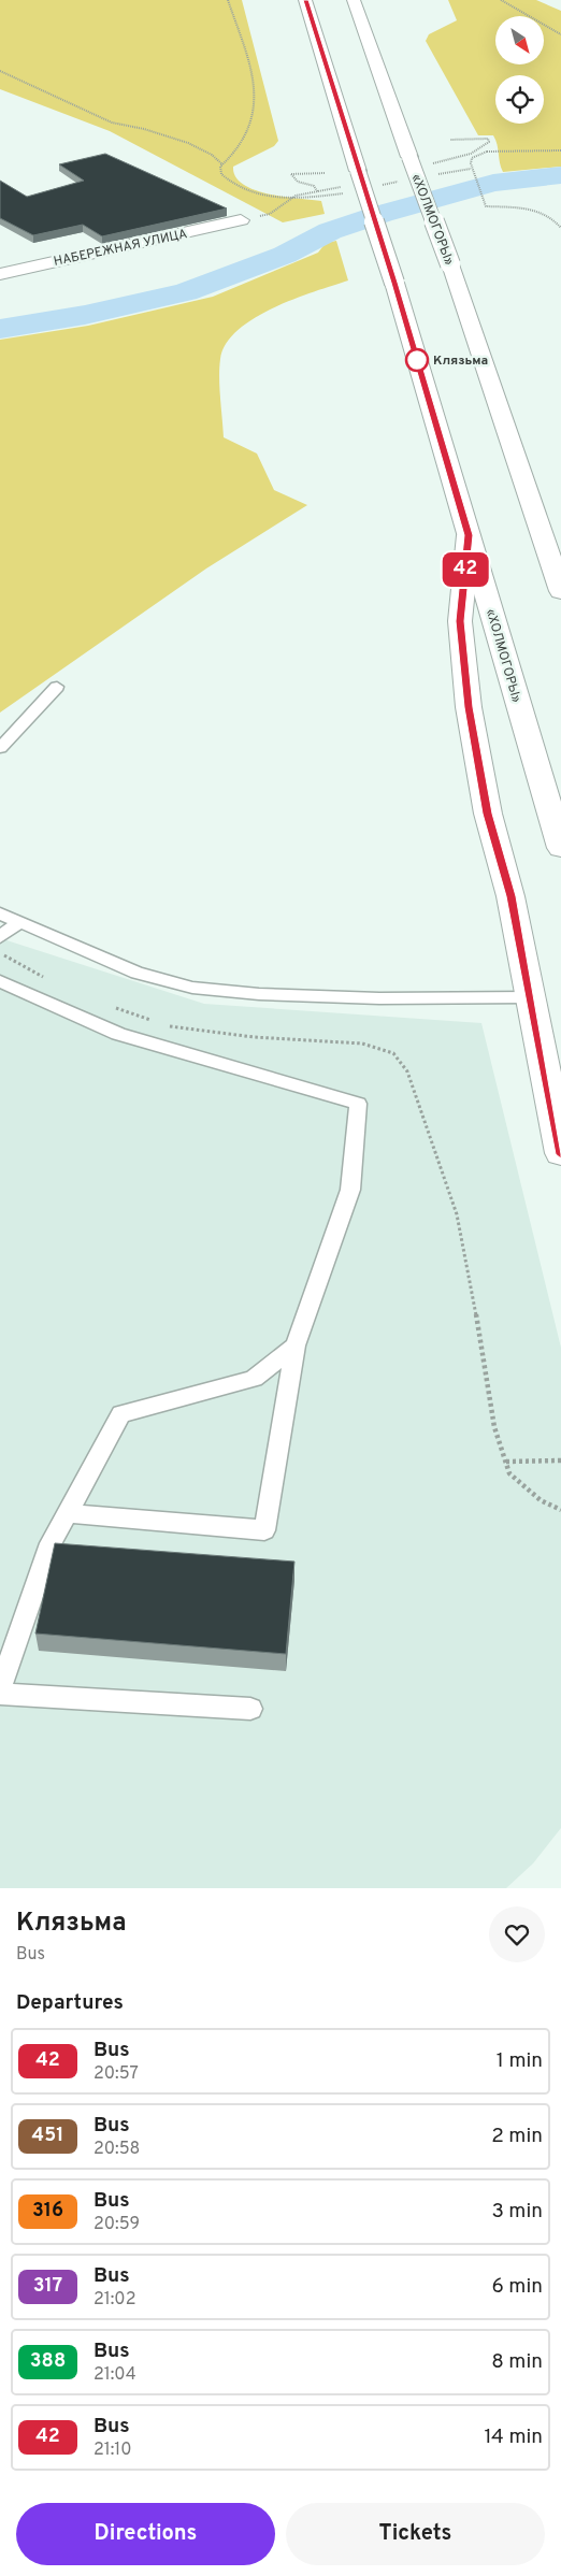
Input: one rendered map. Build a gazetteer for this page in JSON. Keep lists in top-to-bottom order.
{
  "streets": {
    "main road": ["«ХОЛМОГОРЫ»", "НАБЕРЕЖНАЯ УЛИЦА"]
  },
  "places": ["Клязьма"],
  "lines": ["bus line 42"],
  "north": "bottom right",
  "page": {
    "on_map": "42",
    "heading": [
      ["Клязьма", "Bus"],
      "Departures"
    ],
    "list": [
      {
        "mark": "42",
        "name": "Bus",
        "note": "20:57",
        "value": "1 min"
      },
      {
        "mark": "451",
        "name": "Bus",
        "note": "20:58",
        "value": "2 min"
      },
      {
        "mark": "316",
        "name": "Bus",
        "note": "20:59",
        "value": "3 min"
      },
      {
        "mark": "317",
        "name": "Bus",
        "note": "21:02",
        "value": "6 min"
      },
      {
        "mark": "388",
        "name": "Bus",
        "note": "21:04",
        "value": "8 min"
      },
      {
        "mark": "42",
        "name": "Bus",
        "note": "21:10",
        "value": "14 min"
      }
    ],
    "buttons": ["Directions", "Tickets"]
  }
}
